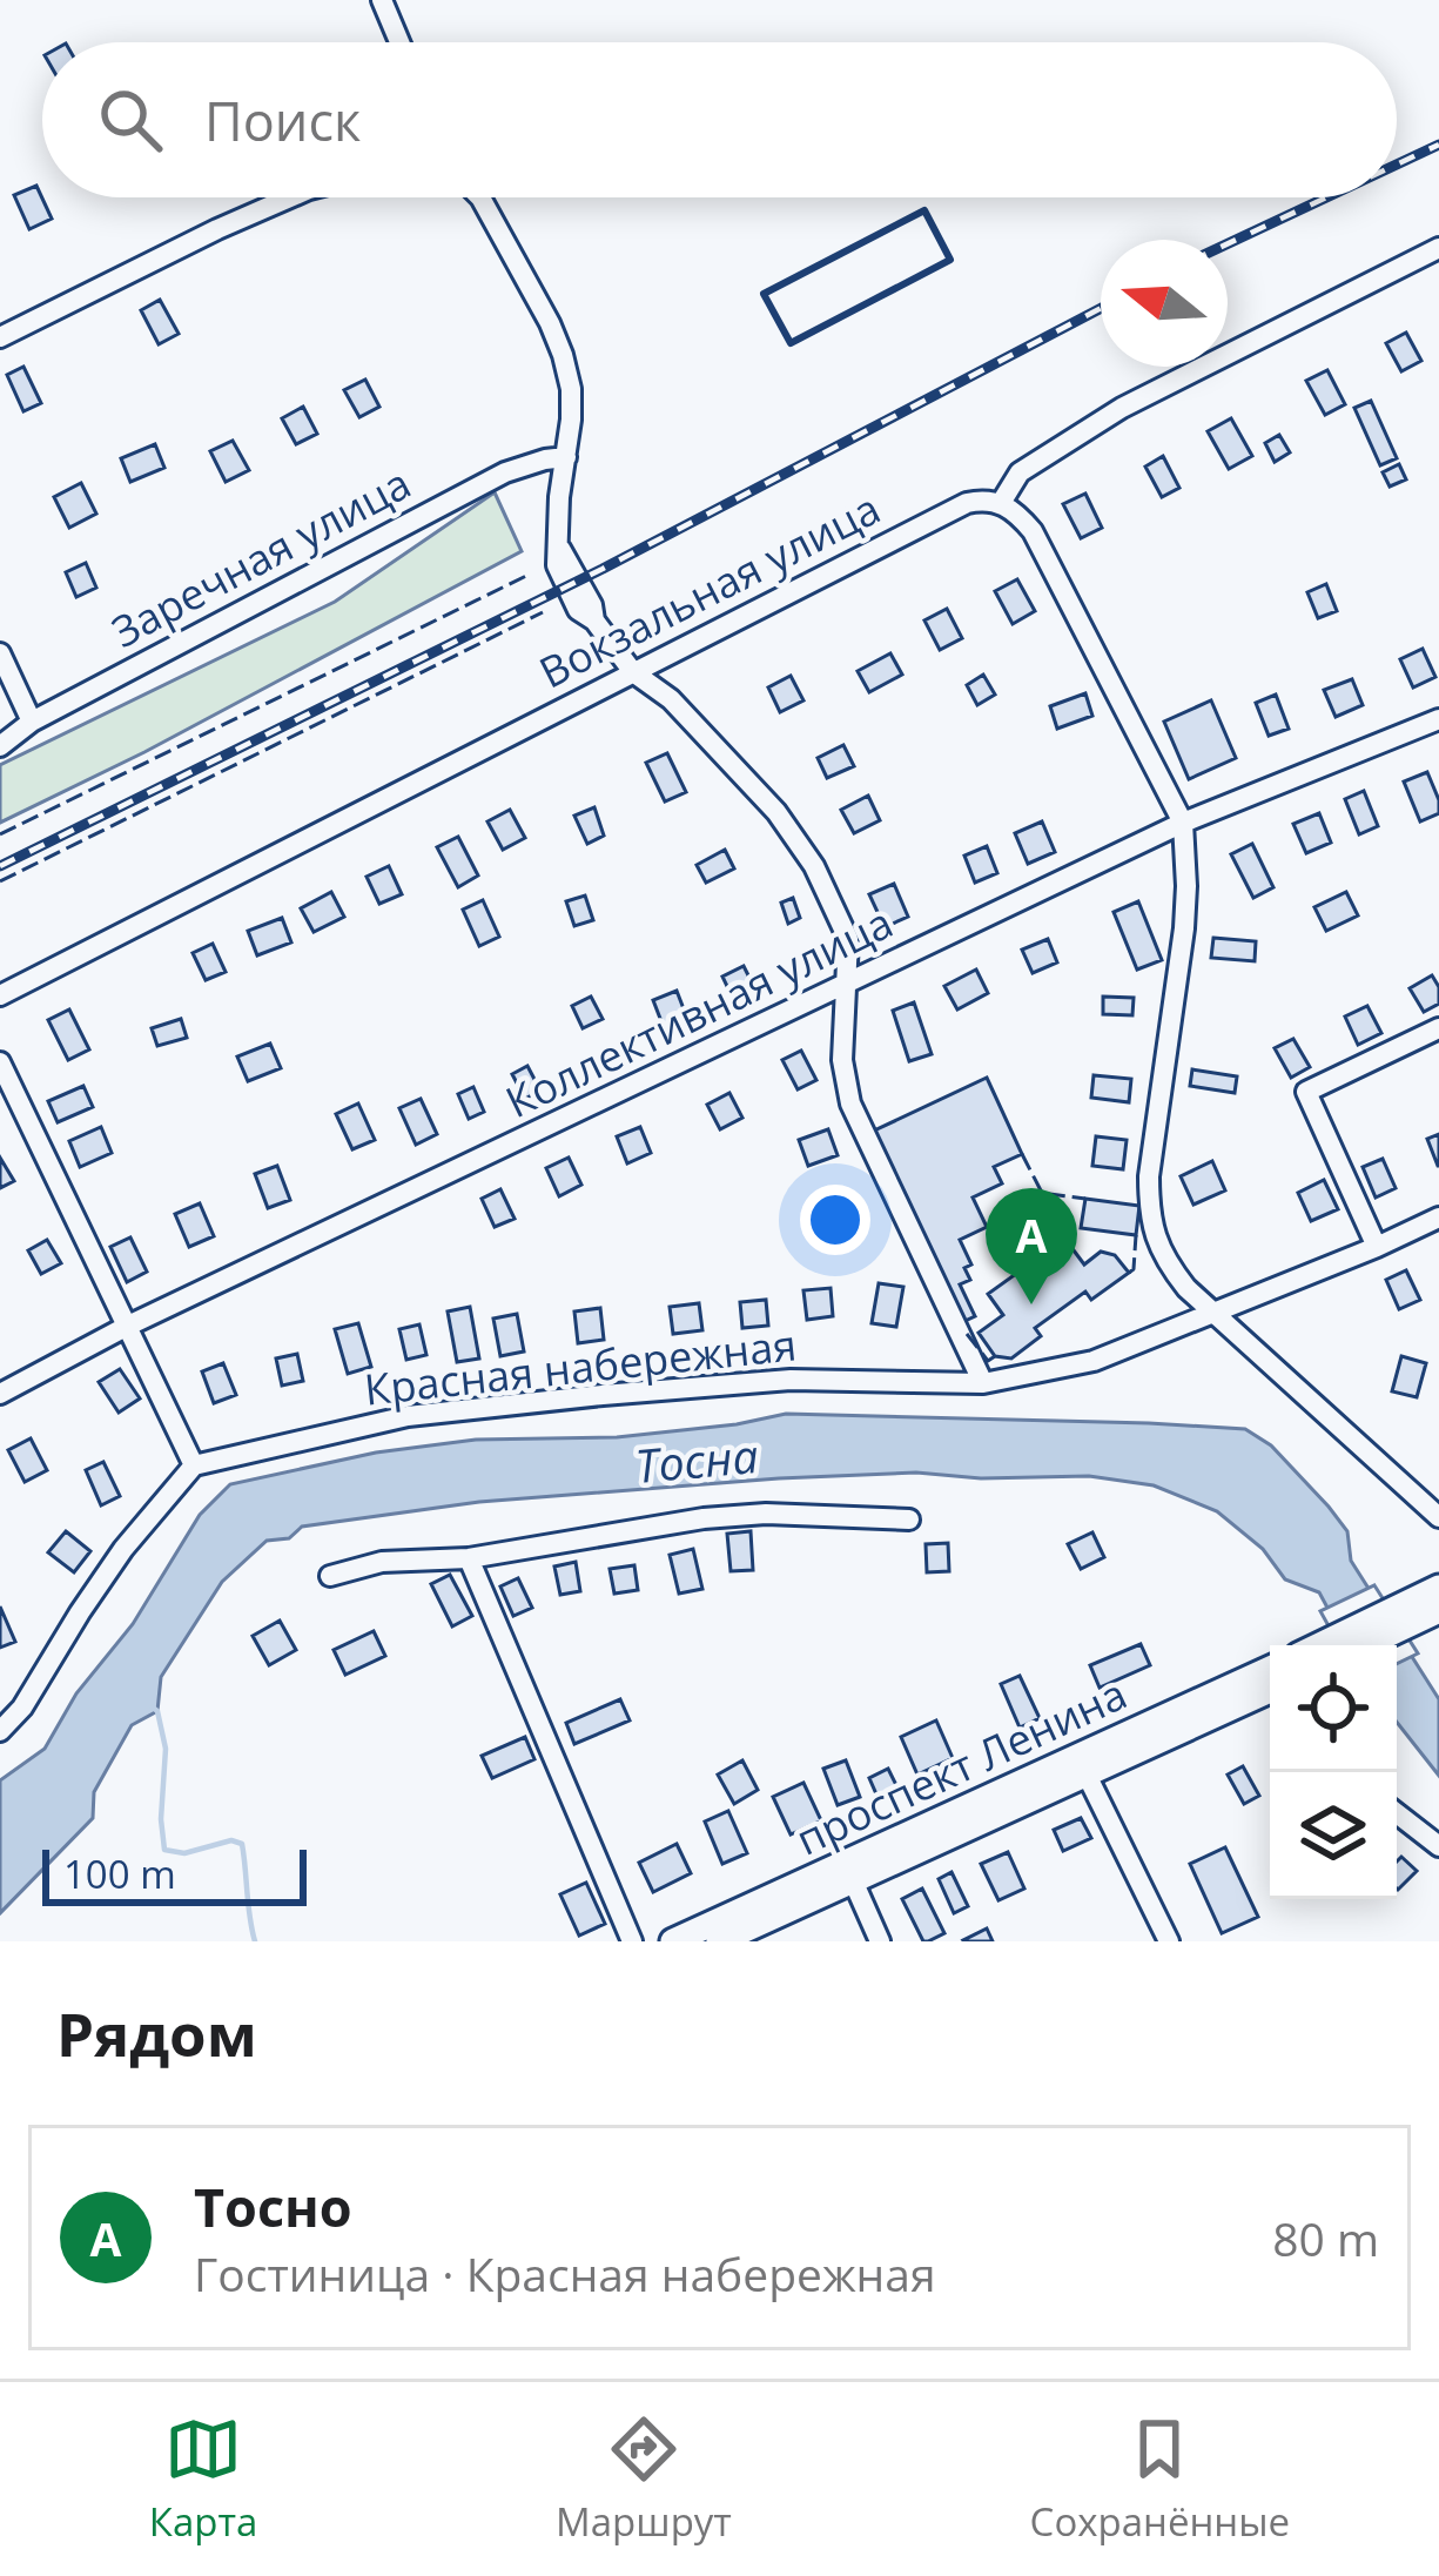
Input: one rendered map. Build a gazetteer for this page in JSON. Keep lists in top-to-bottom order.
{
  "streets": {
    "main road": ["проспект Ленина"],
    "street": [
      "Заречная улица",
      "Вокзальная улица",
      "Коллективная улица",
      "Красная набережная"
    ]
  },
  "water": ["Тосна"],
  "scale_bar": "100 m",
  "north": "left",
  "page": {
    "search": "Поиск",
    "pins": "A",
    "scale": "100 m",
    "heading": "Рядом",
    "list": [
      {
        "mark": "A",
        "name": "Тосно",
        "note": "Гостиница · Красная набережная",
        "value": "80 m"
      }
    ],
    "nav": ["Карта", "Маршрут", "Сохранённые"]
  }
}
